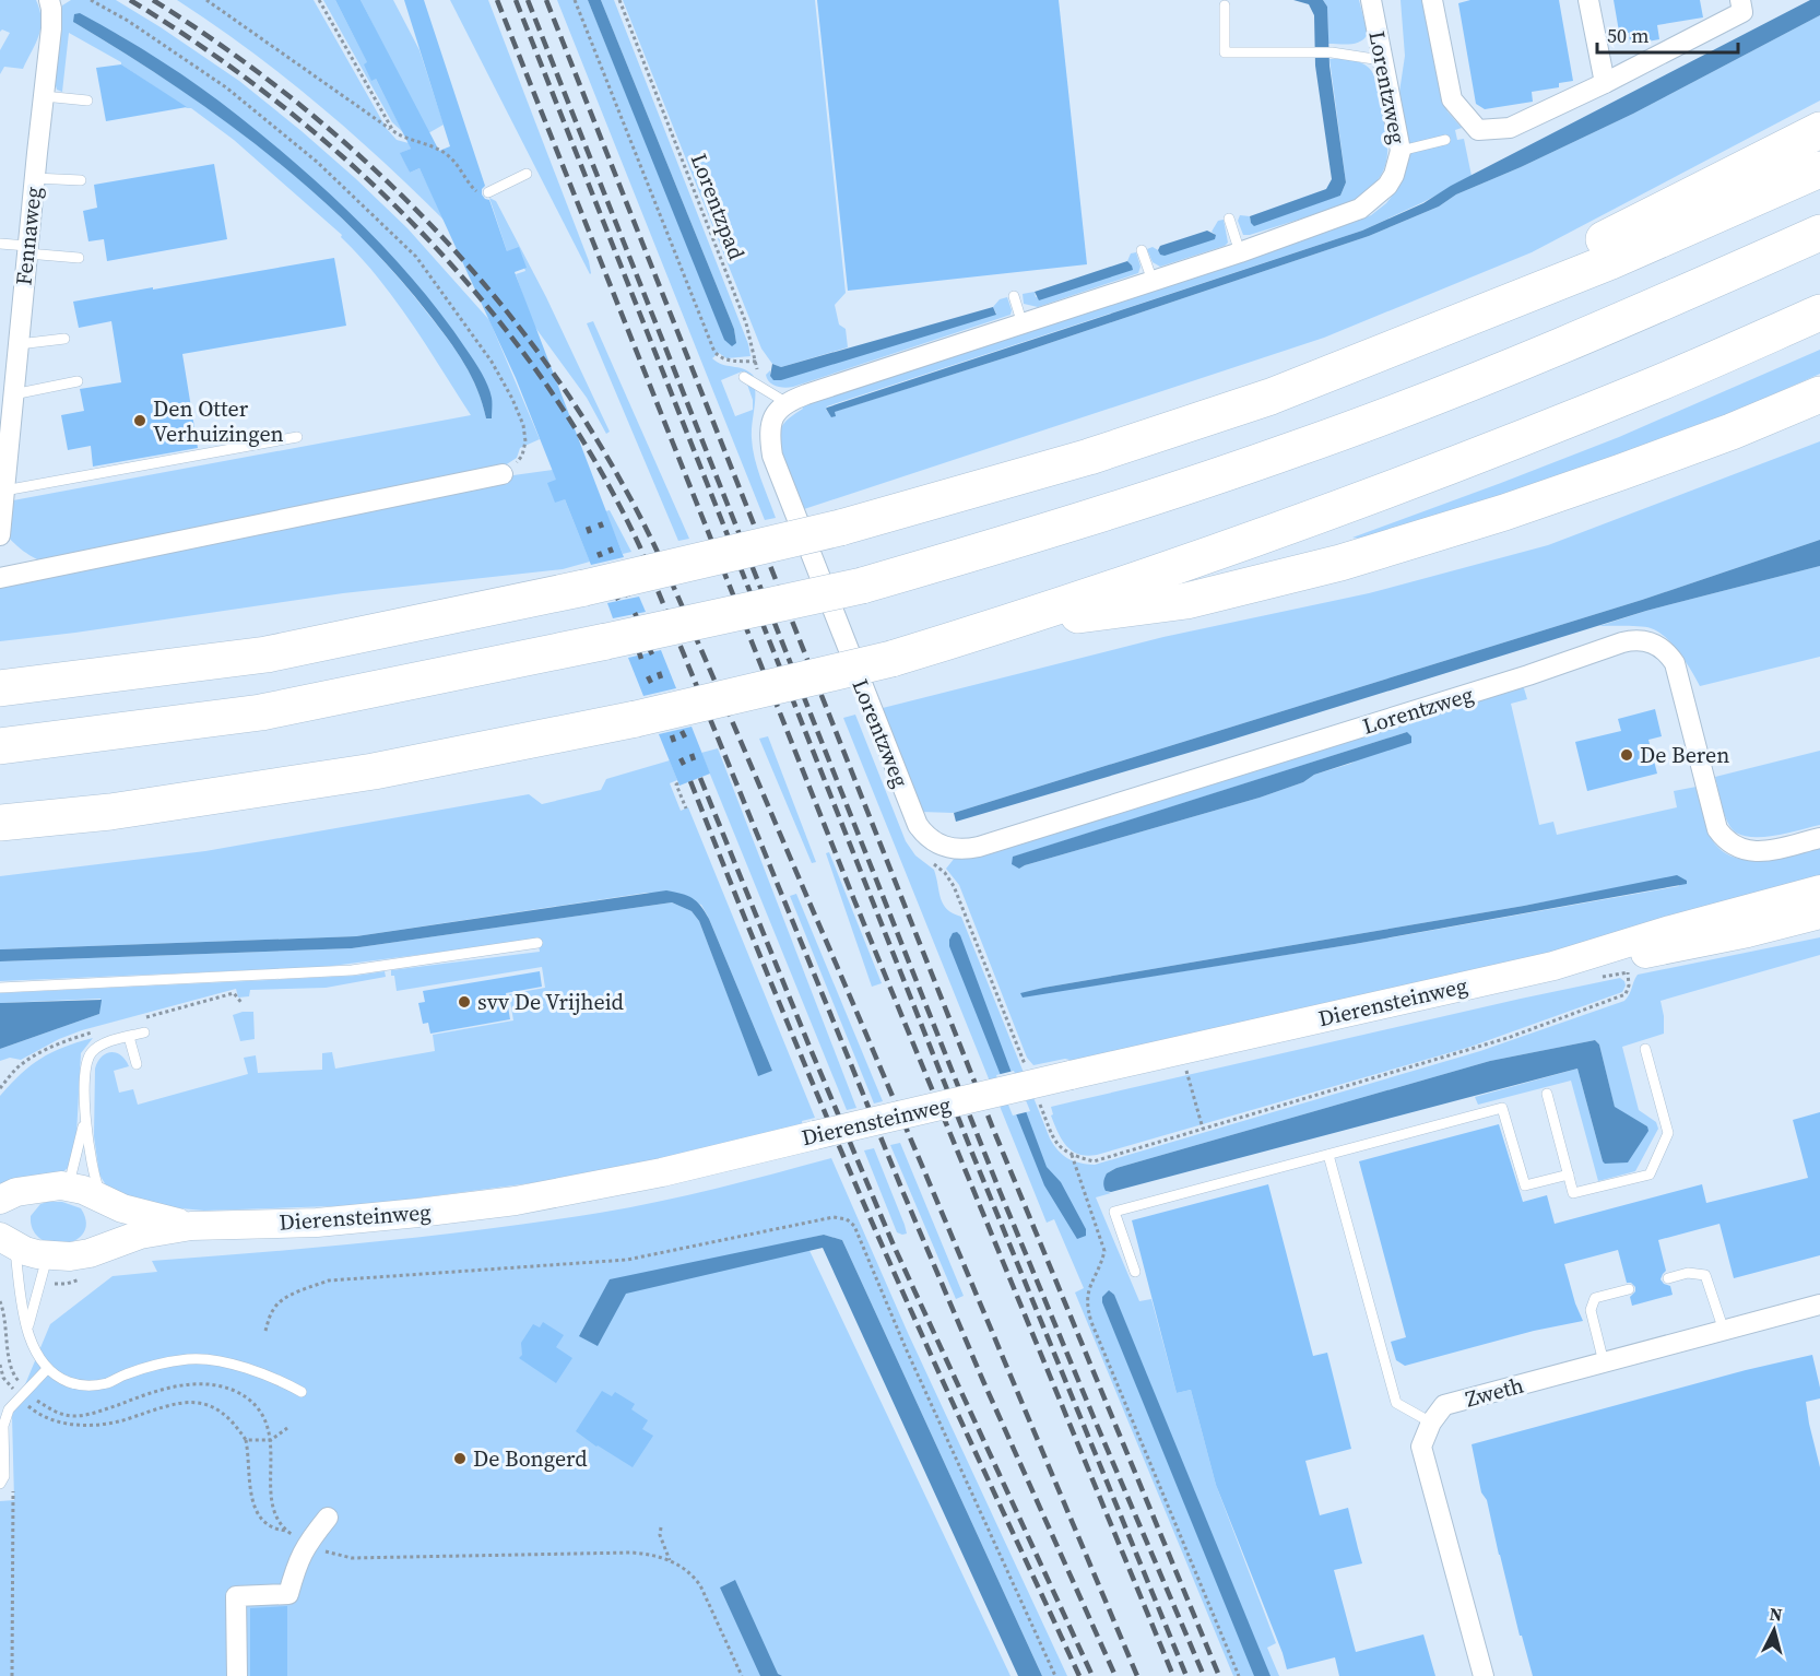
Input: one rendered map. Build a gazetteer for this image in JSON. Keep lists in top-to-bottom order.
{
  "streets": {
    "main road": ["Dierensteinweg"],
    "street": ["Lorentzweg", "Fennaweg", "Zweth"],
    "path": ["Lorentzpad"]
  },
  "places": [
    "Den Otter Verhuizingen",
    "De Beren",
    "svv De Vrijheid",
    "De Bongerd"
  ],
  "scale_bar": "50 m",
  "north": "top"
}
